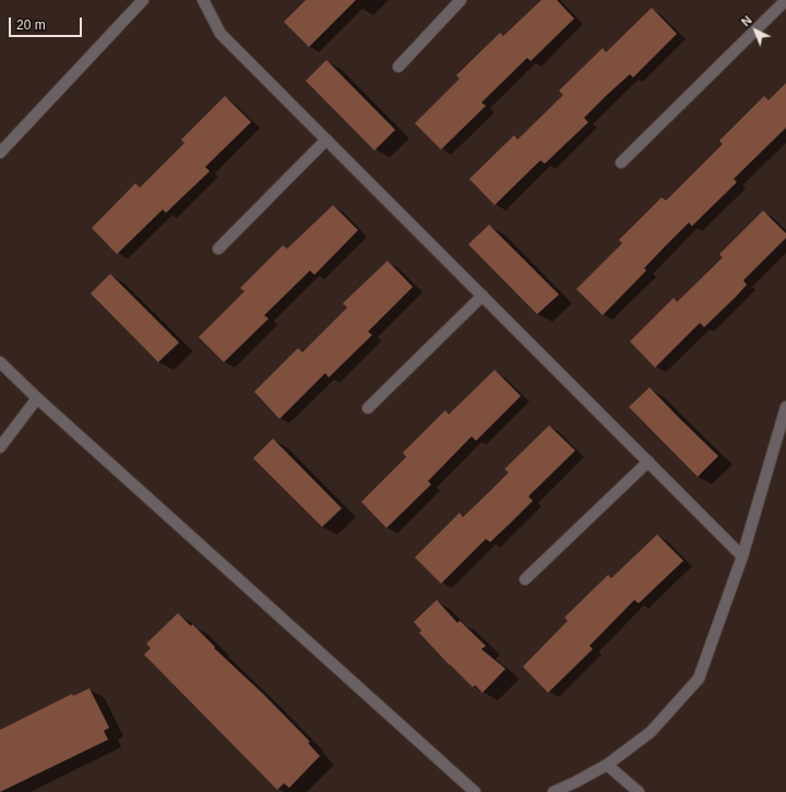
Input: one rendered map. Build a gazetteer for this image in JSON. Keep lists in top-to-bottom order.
{
  "scale_bar": "20 m",
  "north": "top left"
}
